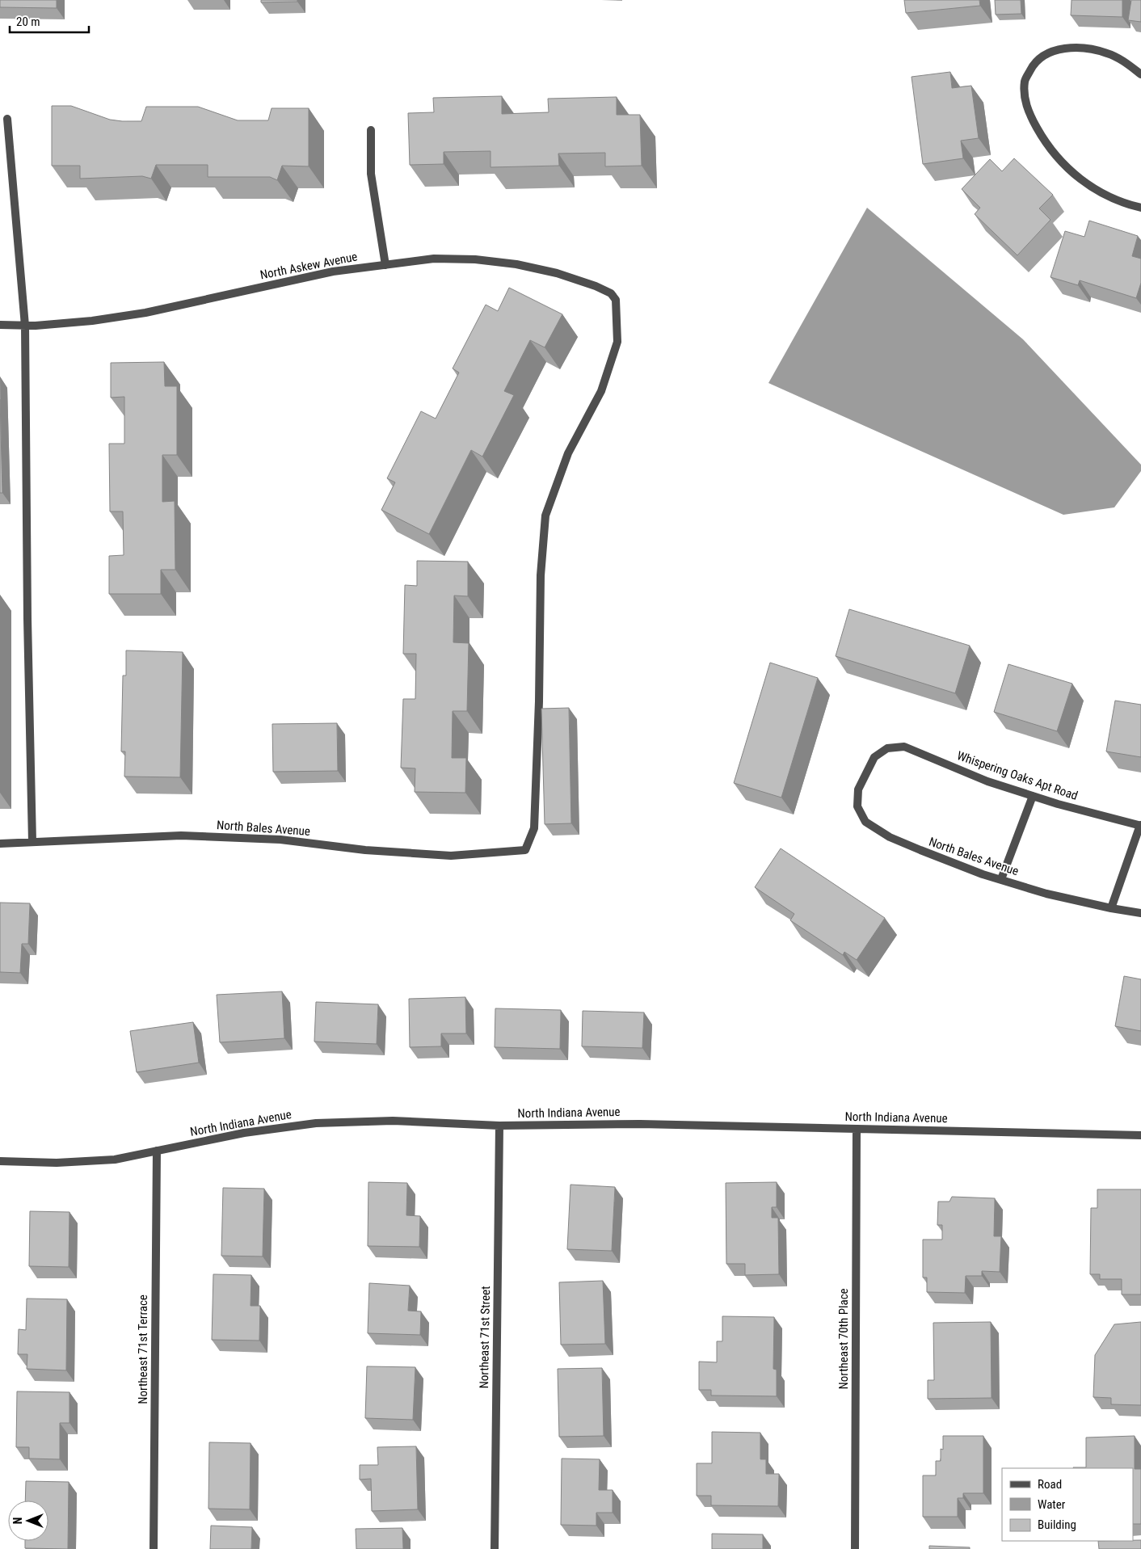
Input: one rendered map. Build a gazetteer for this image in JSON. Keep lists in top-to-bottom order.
{
  "streets": {
    "street": [
      "North Askew Avenue",
      "Whispering Oaks Apt Road",
      "North Bales Avenue",
      "North Indiana Avenue",
      "Northeast 71st Street",
      "Northeast 70th Place",
      "Northeast 71st Terrace"
    ]
  },
  "crossings": [
    ["North Askew Avenue", "North Bales Avenue"],
    ["Whispering Oaks Apt Road", "North Bales Avenue"],
    ["North Indiana Avenue", "Northeast 71st Street"],
    ["North Indiana Avenue", "Northeast 70th Place"],
    ["North Indiana Avenue", "Northeast 71st Terrace"]
  ],
  "legend": ["Road", "Water", "Building"],
  "scale_bar": "20 m",
  "north": "left"
}
